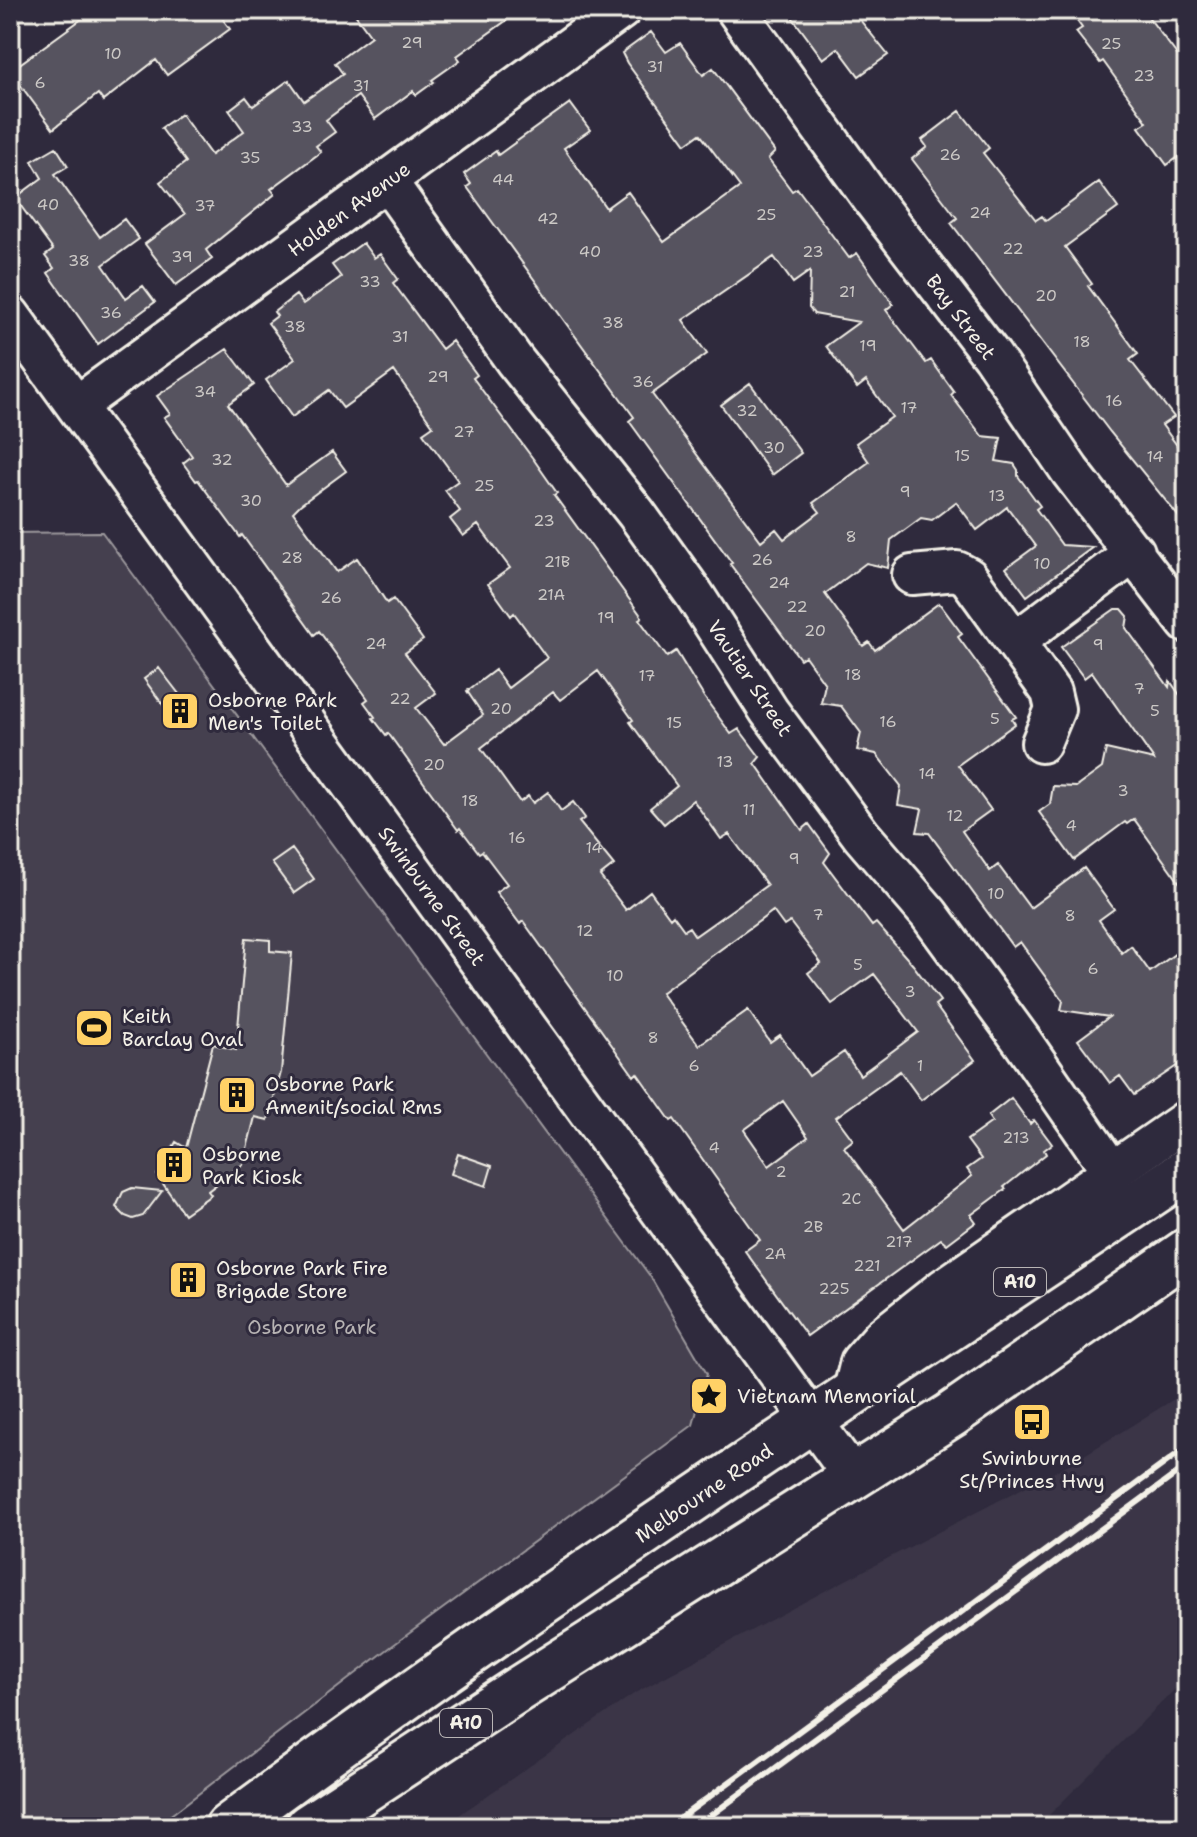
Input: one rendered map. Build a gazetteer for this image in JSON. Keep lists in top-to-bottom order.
{
  "streets": {
    "highway": ["A10", "Melbourne Road"],
    "street": [
      "Holden Avenue",
      "Bay Street",
      "Vautier Street",
      "Swinburne Street"
    ]
  },
  "crossings": [
    ["Holden Avenue", "Vautier Street"],
    ["Holden Avenue", "Swinburne Street"],
    ["Swinburne Street", "A10"],
    ["Swinburne Street", "Melbourne Road"]
  ],
  "parks": ["Osborne Park"],
  "places": {
    "building": [
      "Osborne Park Men's Toilet",
      "Osborne Park Amenit/social Rms",
      "Osborne Park Kiosk",
      "Osborne Park Fire Brigade Store"
    ],
    "sports": ["Keith Barclay Oval"],
    "place": ["Vietnam Memorial"],
    "bus stop": ["Swinburne St/Princes Hwy"]
  },
  "house_numbers": [
    "29",
    "25",
    "10",
    "31",
    "23",
    "6",
    "31",
    "33",
    "26",
    "35",
    "44",
    "40",
    "37",
    "24",
    "25",
    "42",
    "22",
    "40",
    "23",
    "39",
    "38",
    "33",
    "21",
    "20",
    "36",
    "38",
    "38",
    "31",
    "18",
    "19",
    "29",
    "36",
    "34",
    "16",
    "17",
    "32",
    "27",
    "30",
    "15",
    "14",
    "32",
    "25",
    "9",
    "13",
    "30",
    "23",
    "8",
    "28",
    "26",
    "21B",
    "10",
    "24",
    "21A",
    "26",
    "22",
    "19",
    "20",
    "24",
    "9",
    "18",
    "17",
    "7",
    "22",
    "20",
    "5",
    "5",
    "16",
    "15",
    "13",
    "20",
    "14",
    "3",
    "18",
    "11",
    "12",
    "4",
    "16",
    "14",
    "9",
    "10",
    "7",
    "8",
    "12",
    "5",
    "6",
    "10",
    "3",
    "8",
    "6",
    "1",
    "213",
    "4",
    "2",
    "2C",
    "2B",
    "217",
    "2A",
    "221",
    "225"
  ]
}
